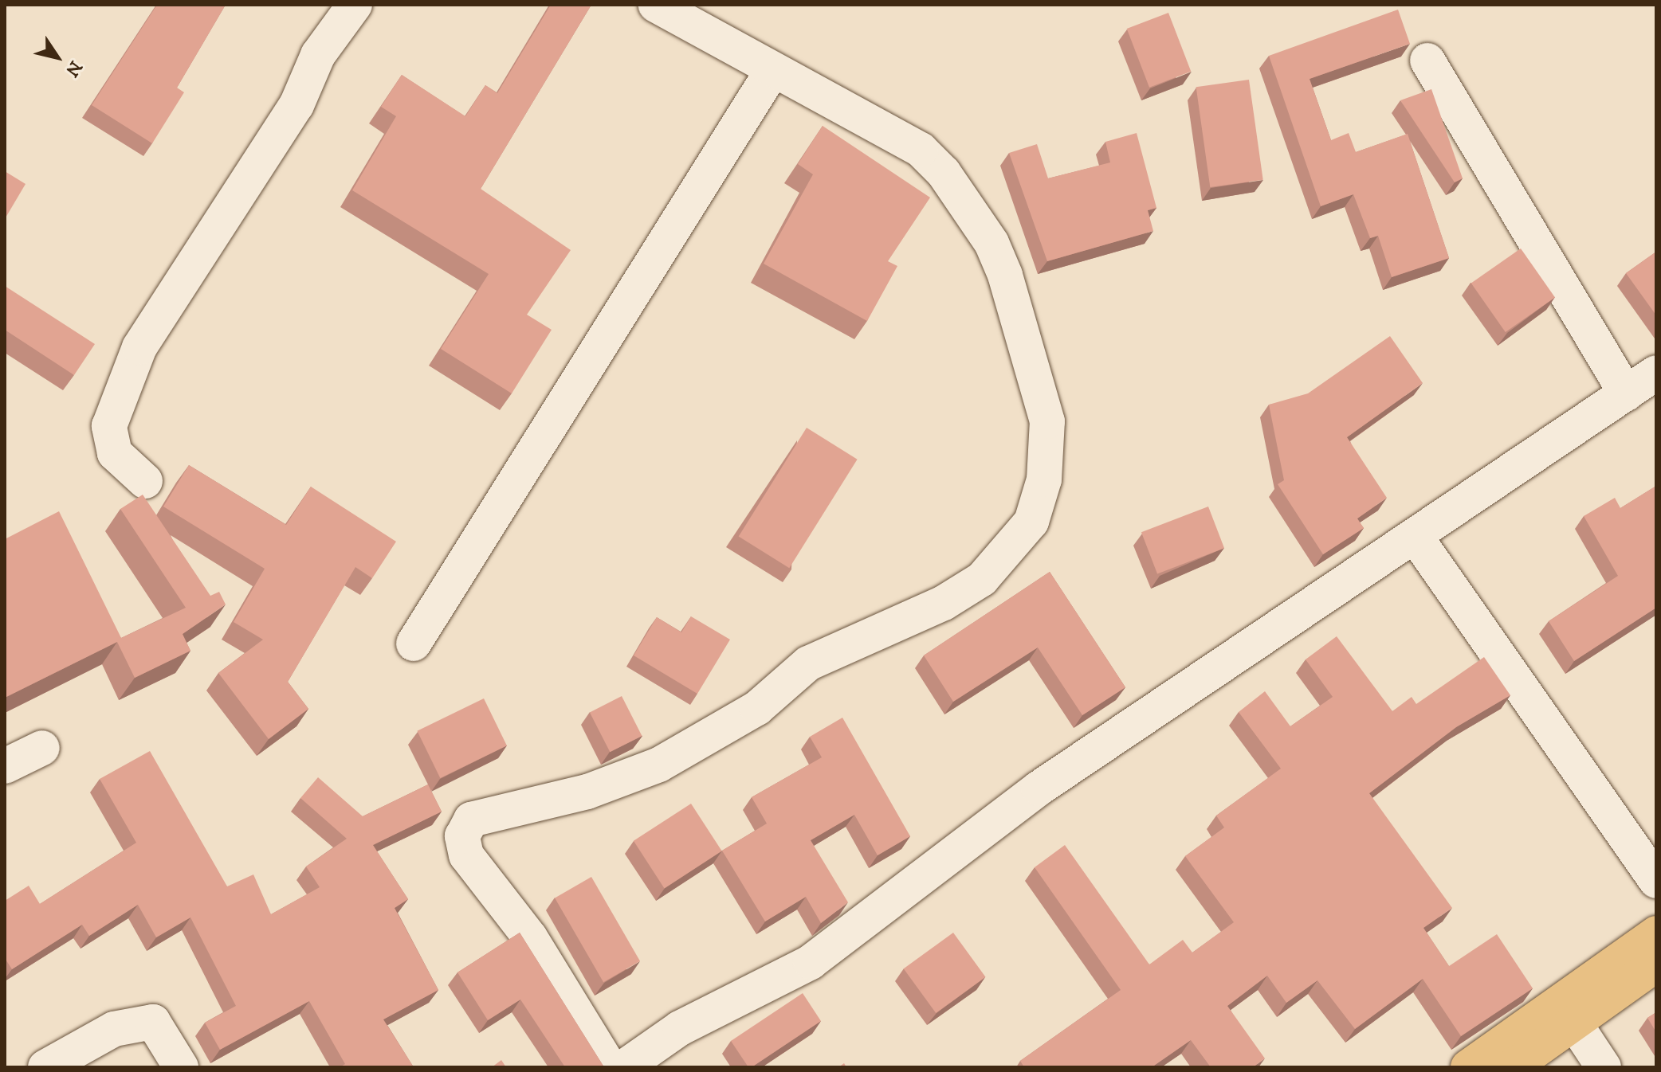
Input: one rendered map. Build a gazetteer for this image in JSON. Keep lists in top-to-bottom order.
{
  "north": "bottom right"
}
